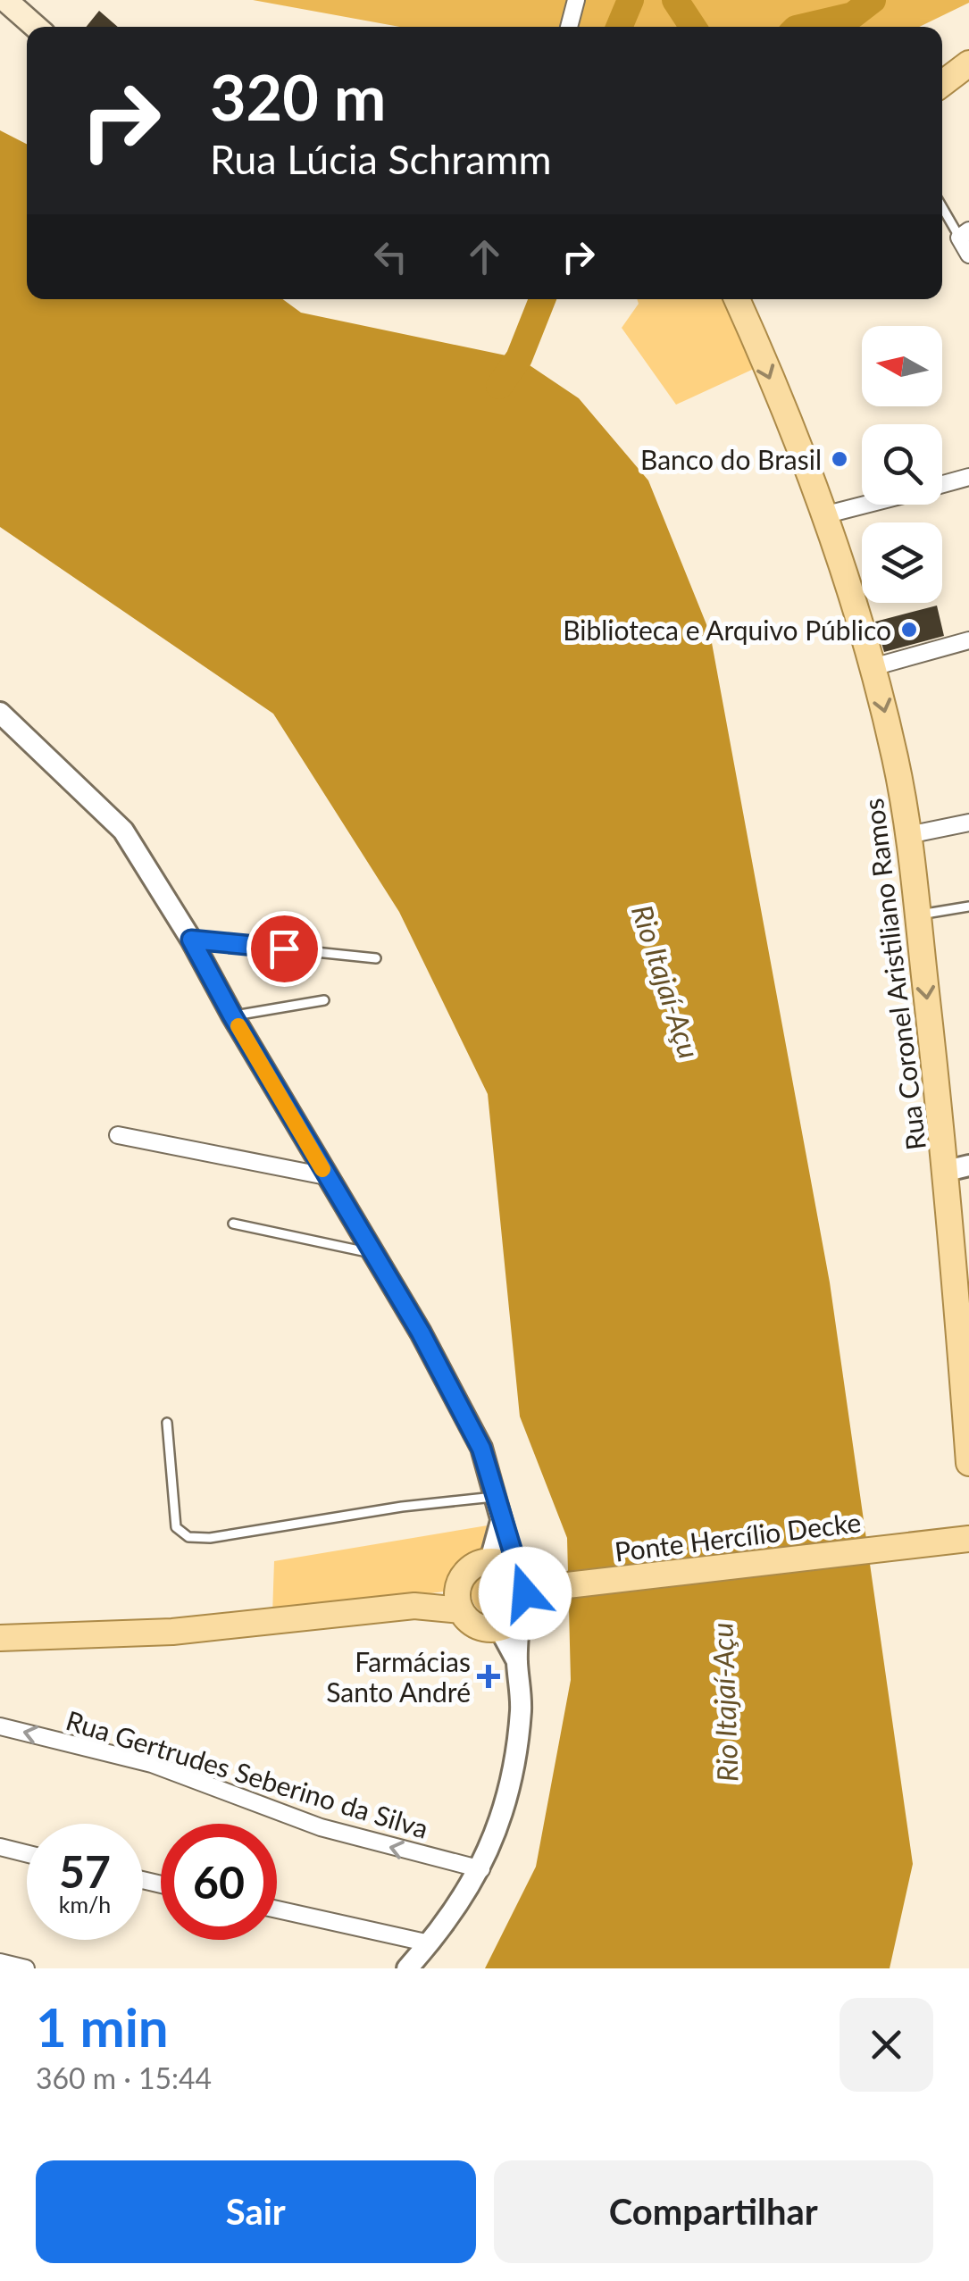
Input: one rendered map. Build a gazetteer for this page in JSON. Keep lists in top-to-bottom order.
{
  "streets": {
    "main road": ["Rua Coronel Aristiliano Ramos", "Ponte Hercílio Decke"],
    "street": ["Rua Gertrudes Seberino da Silva"]
  },
  "one_way": ["Rua Coronel Aristiliano Ramos"],
  "water": ["Rio Itajaí-Açu"],
  "places": {
    "other": ["Banco do Brasil", "Biblioteca e Arquivo Público"],
    "health": ["Farmácias Santo André"]
  },
  "north": "left",
  "page": {
    "turn": ["320 m", "Rua Lúcia Schramm"],
    "speed": "57 km/h",
    "limit": "60",
    "heading": ["1 min", "360 m · 15:44"],
    "buttons": ["Sair", "Compartilhar"]
  }
}
